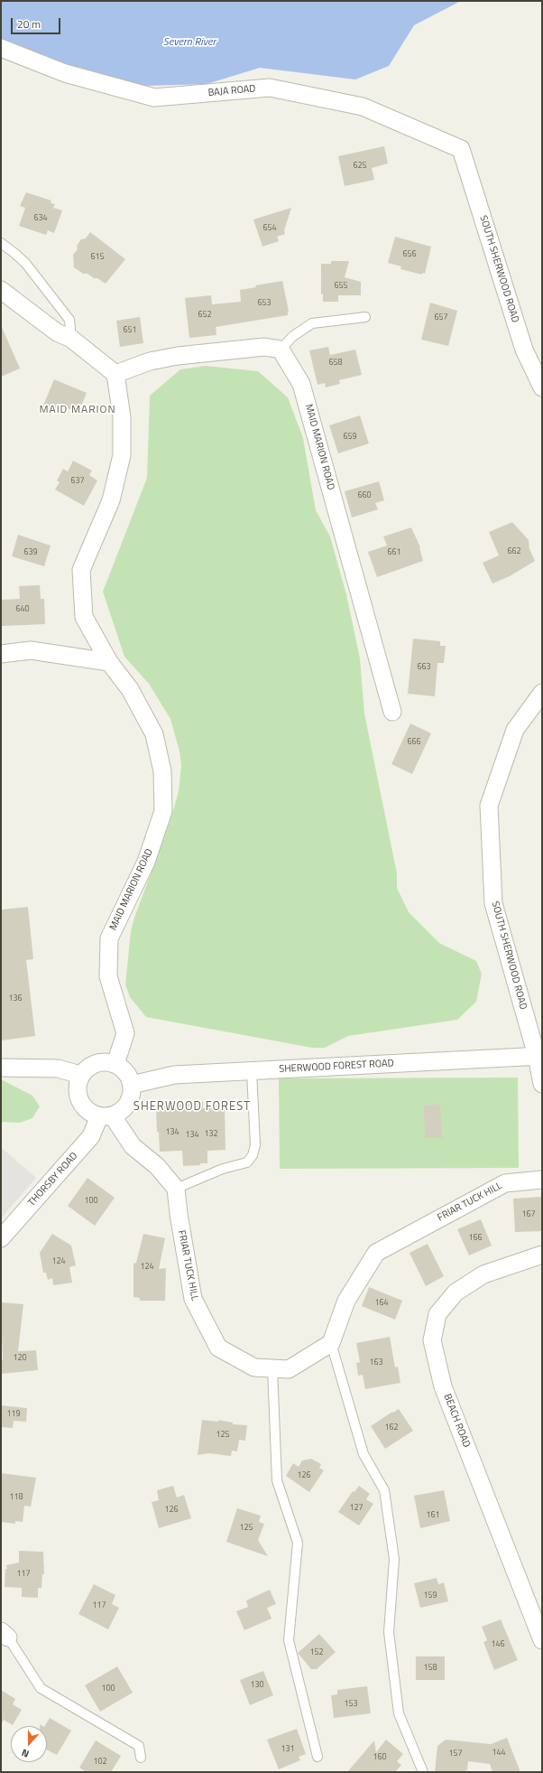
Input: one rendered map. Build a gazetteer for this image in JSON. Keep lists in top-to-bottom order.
{
  "streets": {
    "street": [
      "BAJA ROAD",
      "SOUTH SHERWOOD ROAD",
      "MAID MARION ROAD",
      "SHERWOOD FOREST ROAD",
      "THORSBY ROAD",
      "FRIAR TUCK HILL",
      "BEACH ROAD"
    ]
  },
  "crossings": [
    ["BAJA ROAD", "SOUTH SHERWOOD ROAD"],
    ["SOUTH SHERWOOD ROAD", "SHERWOOD FOREST ROAD"],
    ["MAID MARION ROAD", "SHERWOOD FOREST ROAD"],
    ["MAID MARION ROAD", "THORSBY ROAD"],
    ["SHERWOOD FOREST ROAD", "THORSBY ROAD"]
  ],
  "districts": ["MAID MARION", "SHERWOOD FOREST"],
  "water": ["Severn River"],
  "house_numbers": [
    "625",
    "634",
    "654",
    "656",
    "615",
    "655",
    "653",
    "652",
    "657",
    "651",
    "658",
    "659",
    "637",
    "660",
    "662",
    "639",
    "661",
    "640",
    "663",
    "666",
    "136",
    "134",
    "132",
    "134",
    "100",
    "167",
    "166",
    "124",
    "124",
    "164",
    "120",
    "163",
    "119",
    "162",
    "125",
    "126",
    "118",
    "127",
    "126",
    "161",
    "125",
    "117",
    "159",
    "117",
    "146",
    "152",
    "158",
    "130",
    "100",
    "153",
    "131",
    "144",
    "157",
    "160",
    "102"
  ],
  "scale_bar": "20 m",
  "north": "bottom"
}
